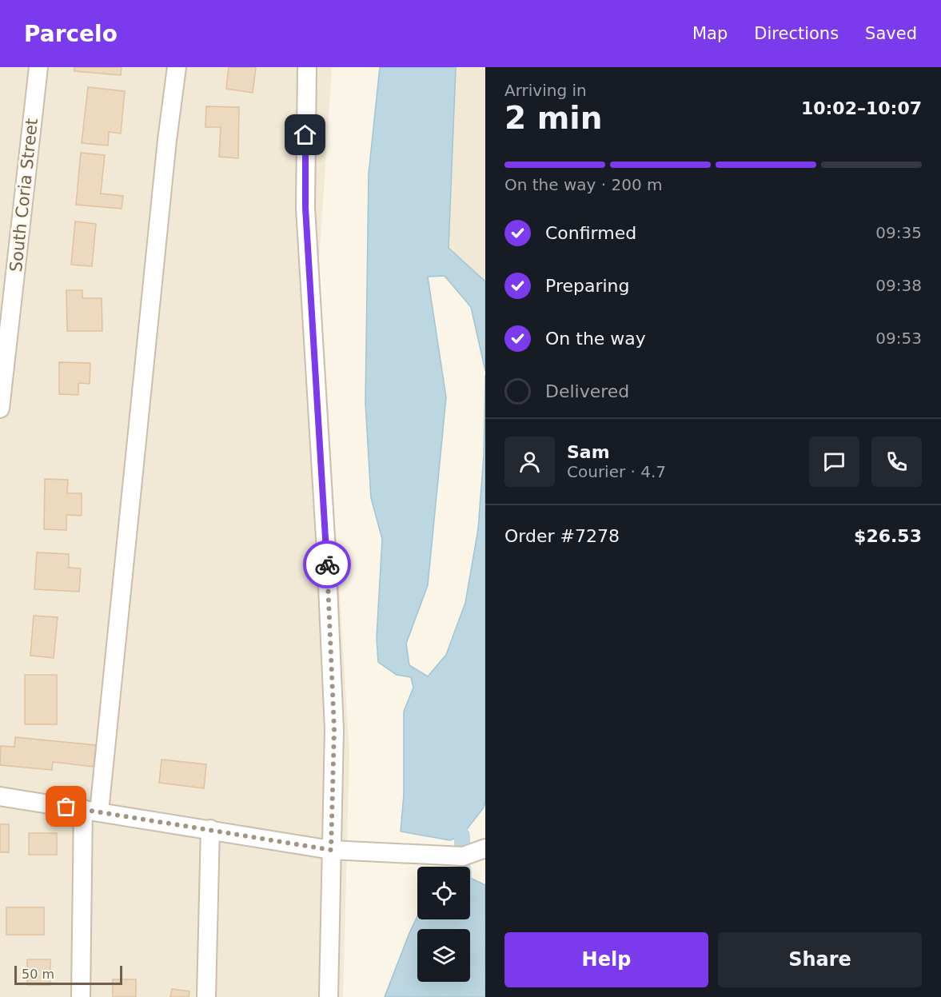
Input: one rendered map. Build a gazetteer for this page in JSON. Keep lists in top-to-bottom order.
{
  "streets": {
    "street": ["South Coria Street"]
  },
  "scale_bar": "50 m",
  "page": {
    "header": "Parcelo",
    "nav": ["Map", "Directions", "Saved"],
    "heading": ["2 min", "Arriving in", "10:02–10:07"],
    "panel": [
      "Sam",
      "Courier · 4.7",
      "Order #7278",
      "$26.53"
    ],
    "bar": "On the way · 200 m",
    "list": [
      ["Confirmed", "09:35"],
      ["Preparing", "09:38"],
      ["On the way", "09:53"],
      "Delivered"
    ],
    "buttons": ["Help", "Share"],
    "scale": "50 m"
  }
}
